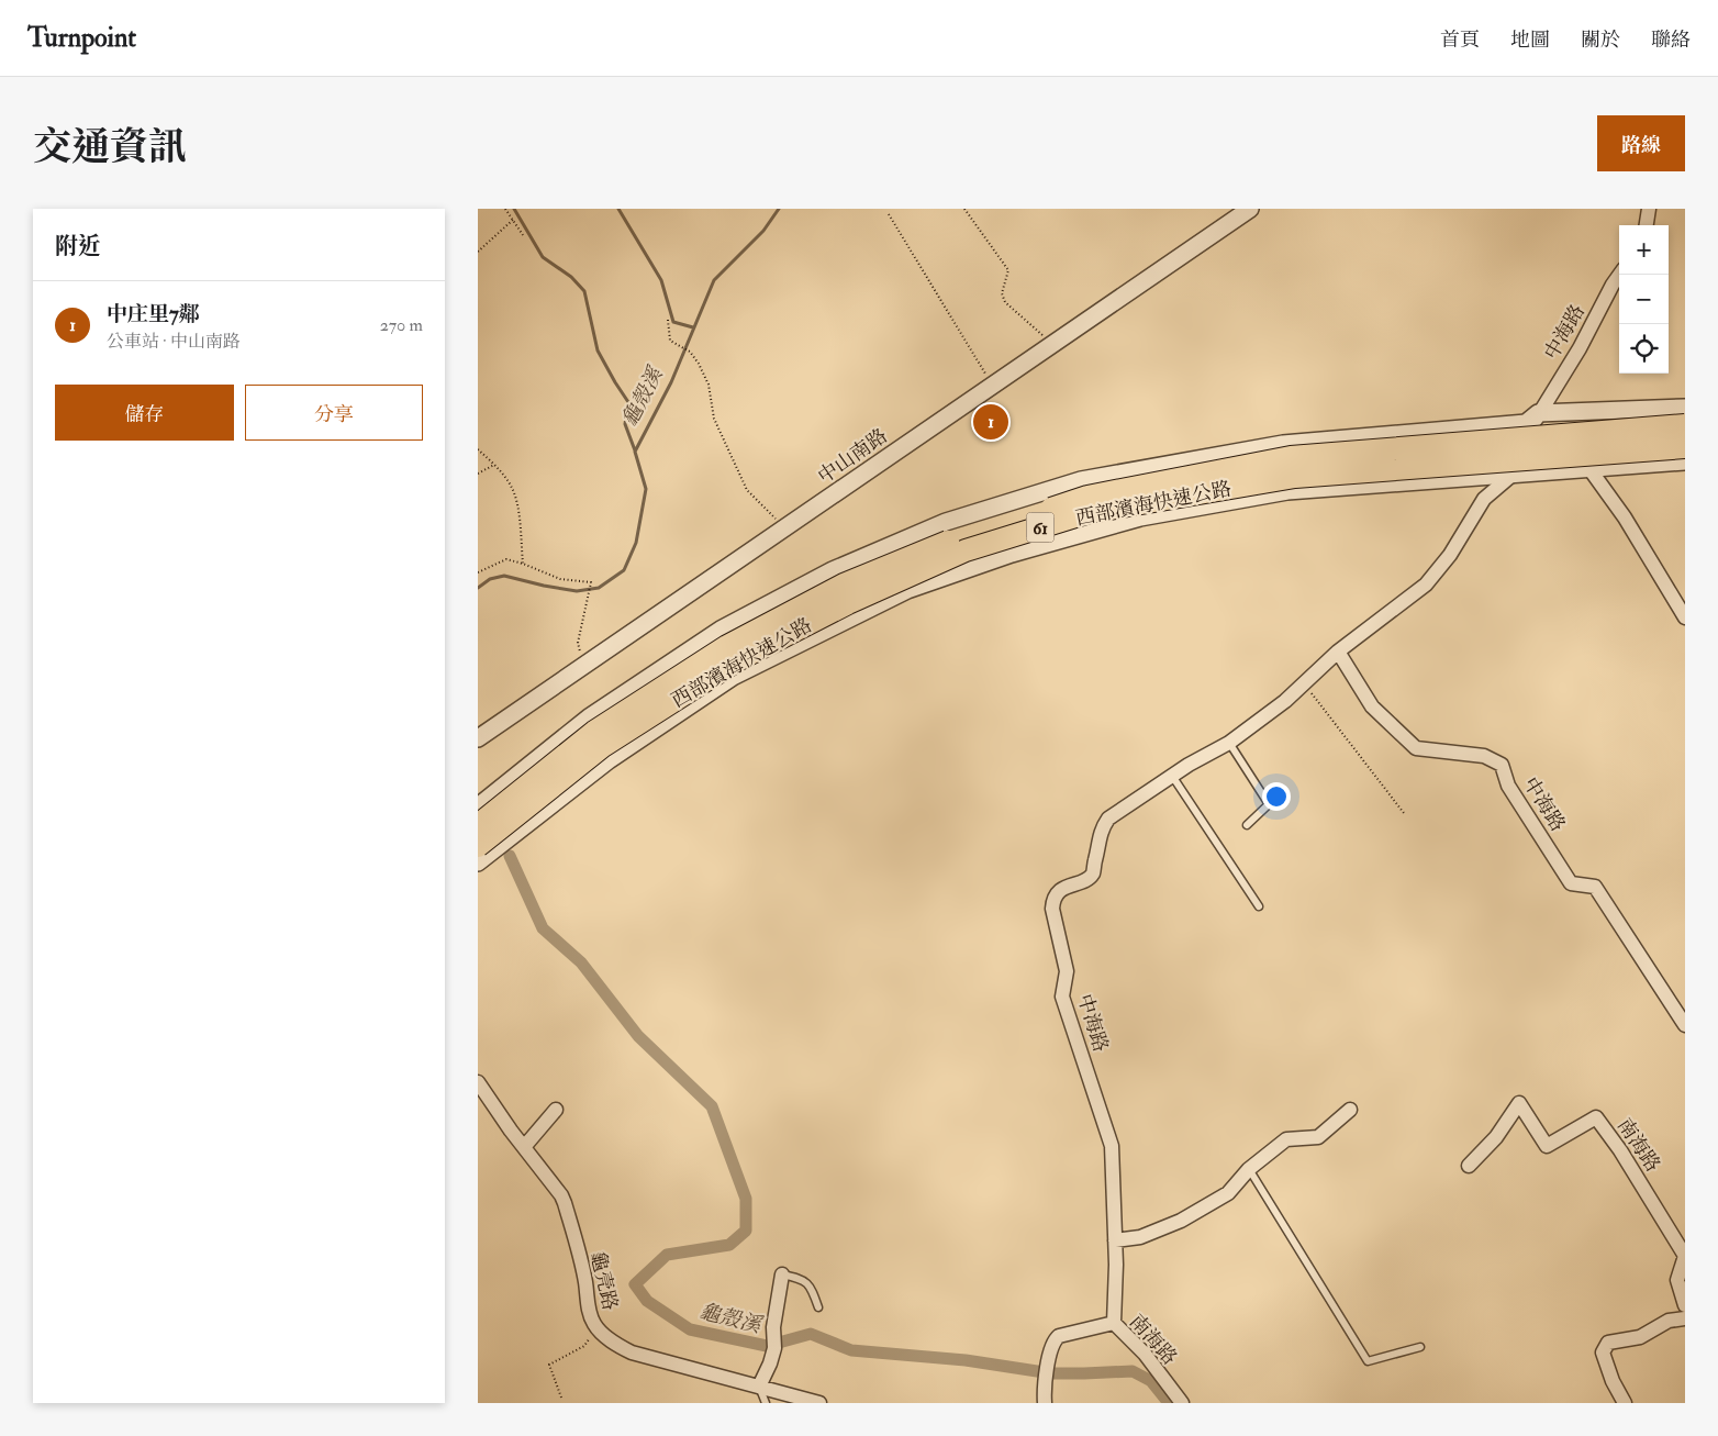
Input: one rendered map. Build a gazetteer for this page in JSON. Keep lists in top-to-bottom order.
{
  "streets": {
    "highway": ["西部濱海快速公路", "61"],
    "street": [
      "中海路",
      "中山南路",
      "南海路",
      "龜壳路"
    ]
  },
  "crossings": [
    ["中海路", "南海路"]
  ],
  "water": ["龜殼溪"],
  "page": {
    "header": "Turnpoint",
    "nav": [
      "首頁",
      "地圖",
      "關於",
      "聯絡"
    ],
    "title": "交通資訊",
    "buttons": [
      "路線",
      ["儲存", "分享"]
    ],
    "heading": "附近",
    "map_buttons": ["+", "−"],
    "list": [
      {
        "mark": "1",
        "name": "中庄里7鄰",
        "note": "公車站 · 中山南路",
        "value": "270 m"
      }
    ],
    "pins": "1"
  }
}
